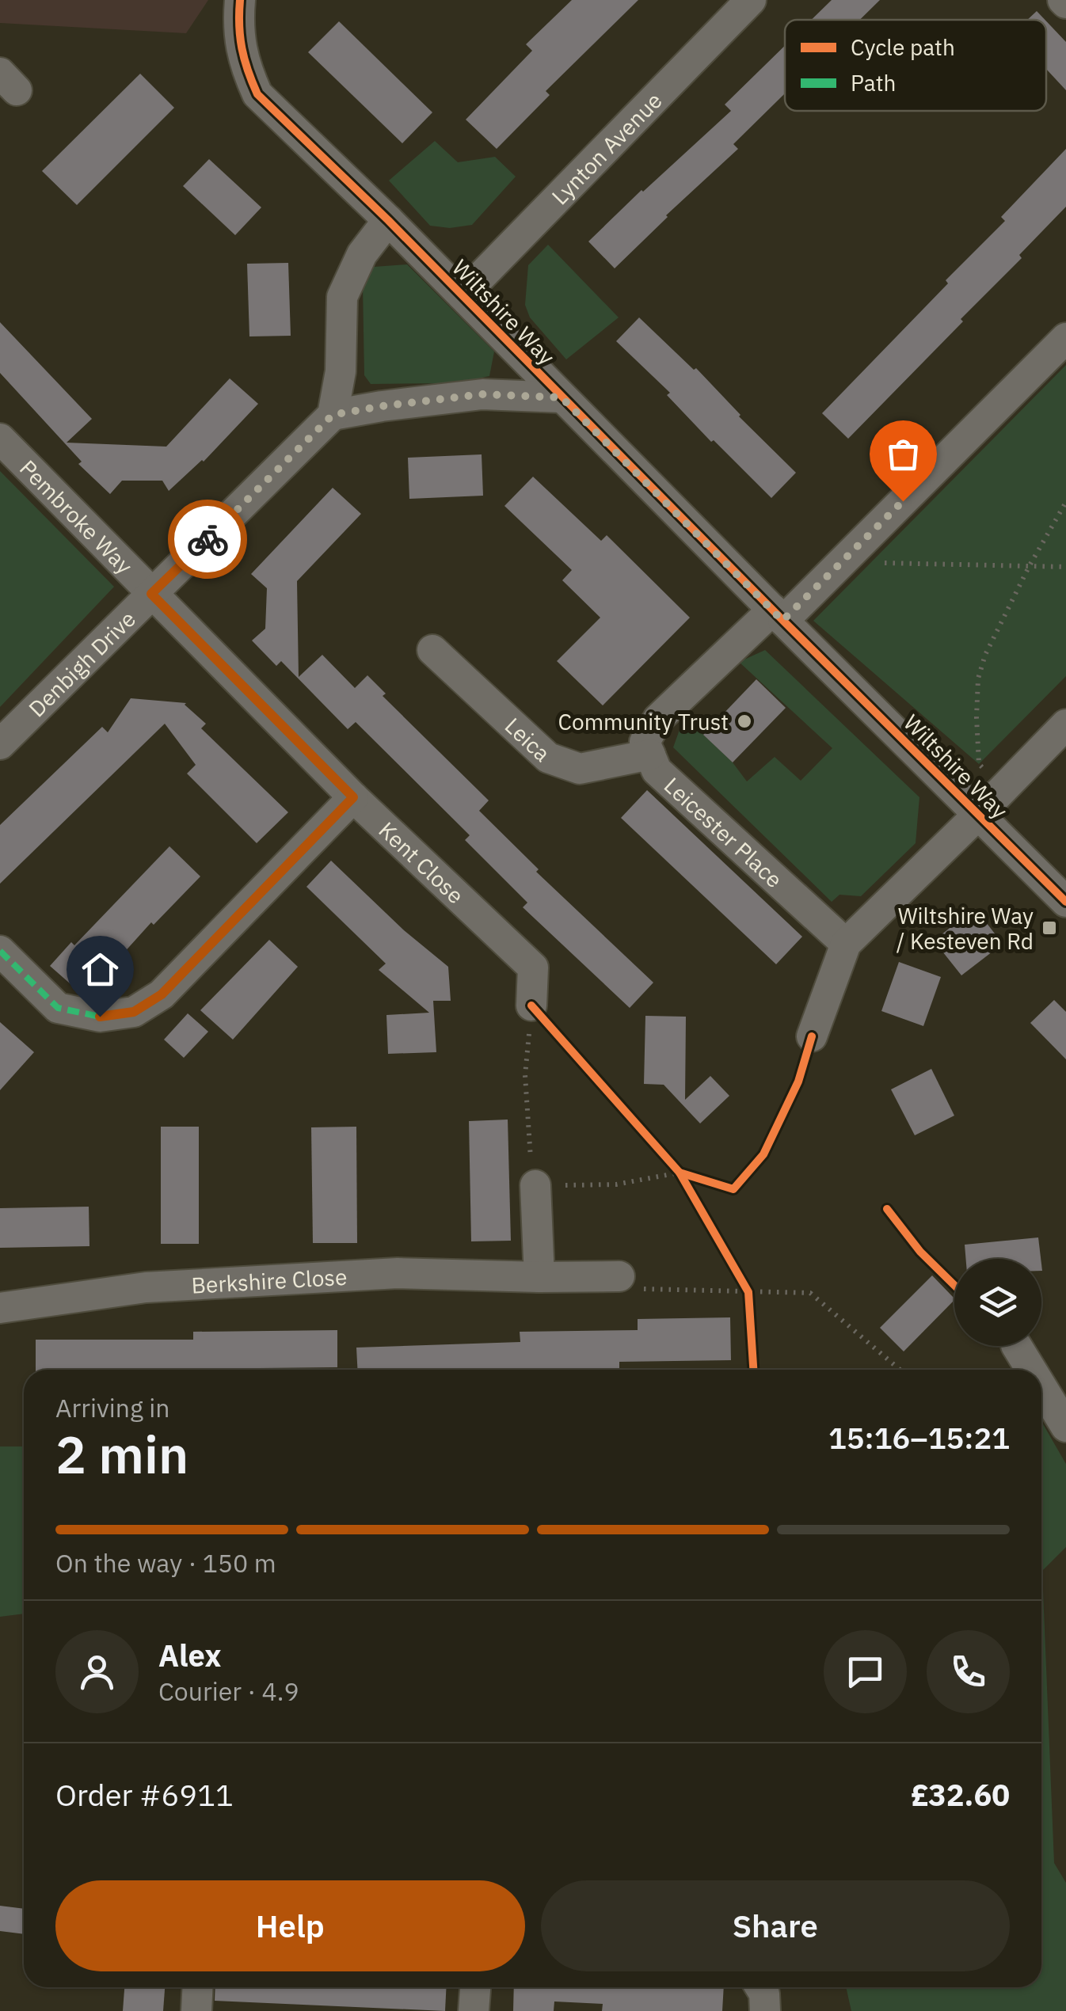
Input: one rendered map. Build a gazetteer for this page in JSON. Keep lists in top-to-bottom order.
{
  "streets": {
    "street": [
      "Lynton Avenue",
      "Wiltshire Way",
      "Pembroke Way",
      "Denbigh Drive",
      "Leica",
      "Leicester Place",
      "Kent Close",
      "Berkshire Close"
    ]
  },
  "crossings": [
    ["Lynton Avenue", "Wiltshire Way"],
    ["Wiltshire Way", "Leicester Place"],
    ["Pembroke Way", "Denbigh Drive"],
    ["Pembroke Way", "Kent Close"],
    ["Denbigh Drive", "Kent Close"],
    ["Leica", "Leicester Place"]
  ],
  "places": {
    "other": ["Community Trust"],
    "transit": ["Wiltshire Way / Kesteven Rd"]
  },
  "legend": ["Cycle path", "Path"],
  "page": {
    "heading": ["2 min", "Arriving in", "15:16–15:21"],
    "panel": [
      "Alex",
      "Courier · 4.9",
      "Order #6911",
      "£32.60"
    ],
    "bar": "On the way · 150 m",
    "buttons": ["Help", "Share"]
  }
}
